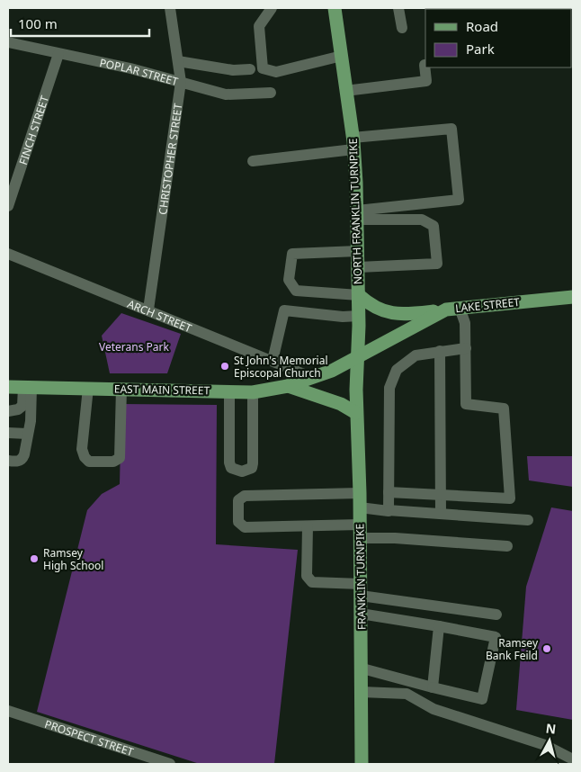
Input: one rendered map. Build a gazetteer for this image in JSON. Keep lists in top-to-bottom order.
{
  "streets": {
    "main road": [
      "NORTH FRANKLIN TURNPIKE",
      "LAKE STREET",
      "EAST MAIN STREET",
      "FRANKLIN TURNPIKE"
    ],
    "street": [
      "POPLAR STREET",
      "FINCH STREET",
      "CHRISTOPHER STREET",
      "ARCH STREET",
      "PROSPECT STREET"
    ]
  },
  "crossings": [
    ["POPLAR STREET", "FINCH STREET"],
    ["POPLAR STREET", "CHRISTOPHER STREET"],
    ["CHRISTOPHER STREET", "ARCH STREET"],
    ["NORTH FRANKLIN TURNPIKE", "LAKE STREET"],
    ["NORTH FRANKLIN TURNPIKE", "FRANKLIN TURNPIKE"],
    ["LAKE STREET", "ARCH STREET"],
    ["LAKE STREET", "EAST MAIN STREET"],
    ["ARCH STREET", "EAST MAIN STREET"]
  ],
  "parks": ["Veterans Park"],
  "places": ["St John's Memorial Episcopal Church", "Ramsey High School", "Ramsey Bank Feild"],
  "legend": ["Road", "Park"],
  "scale_bar": "100 m",
  "north": "top"
}
